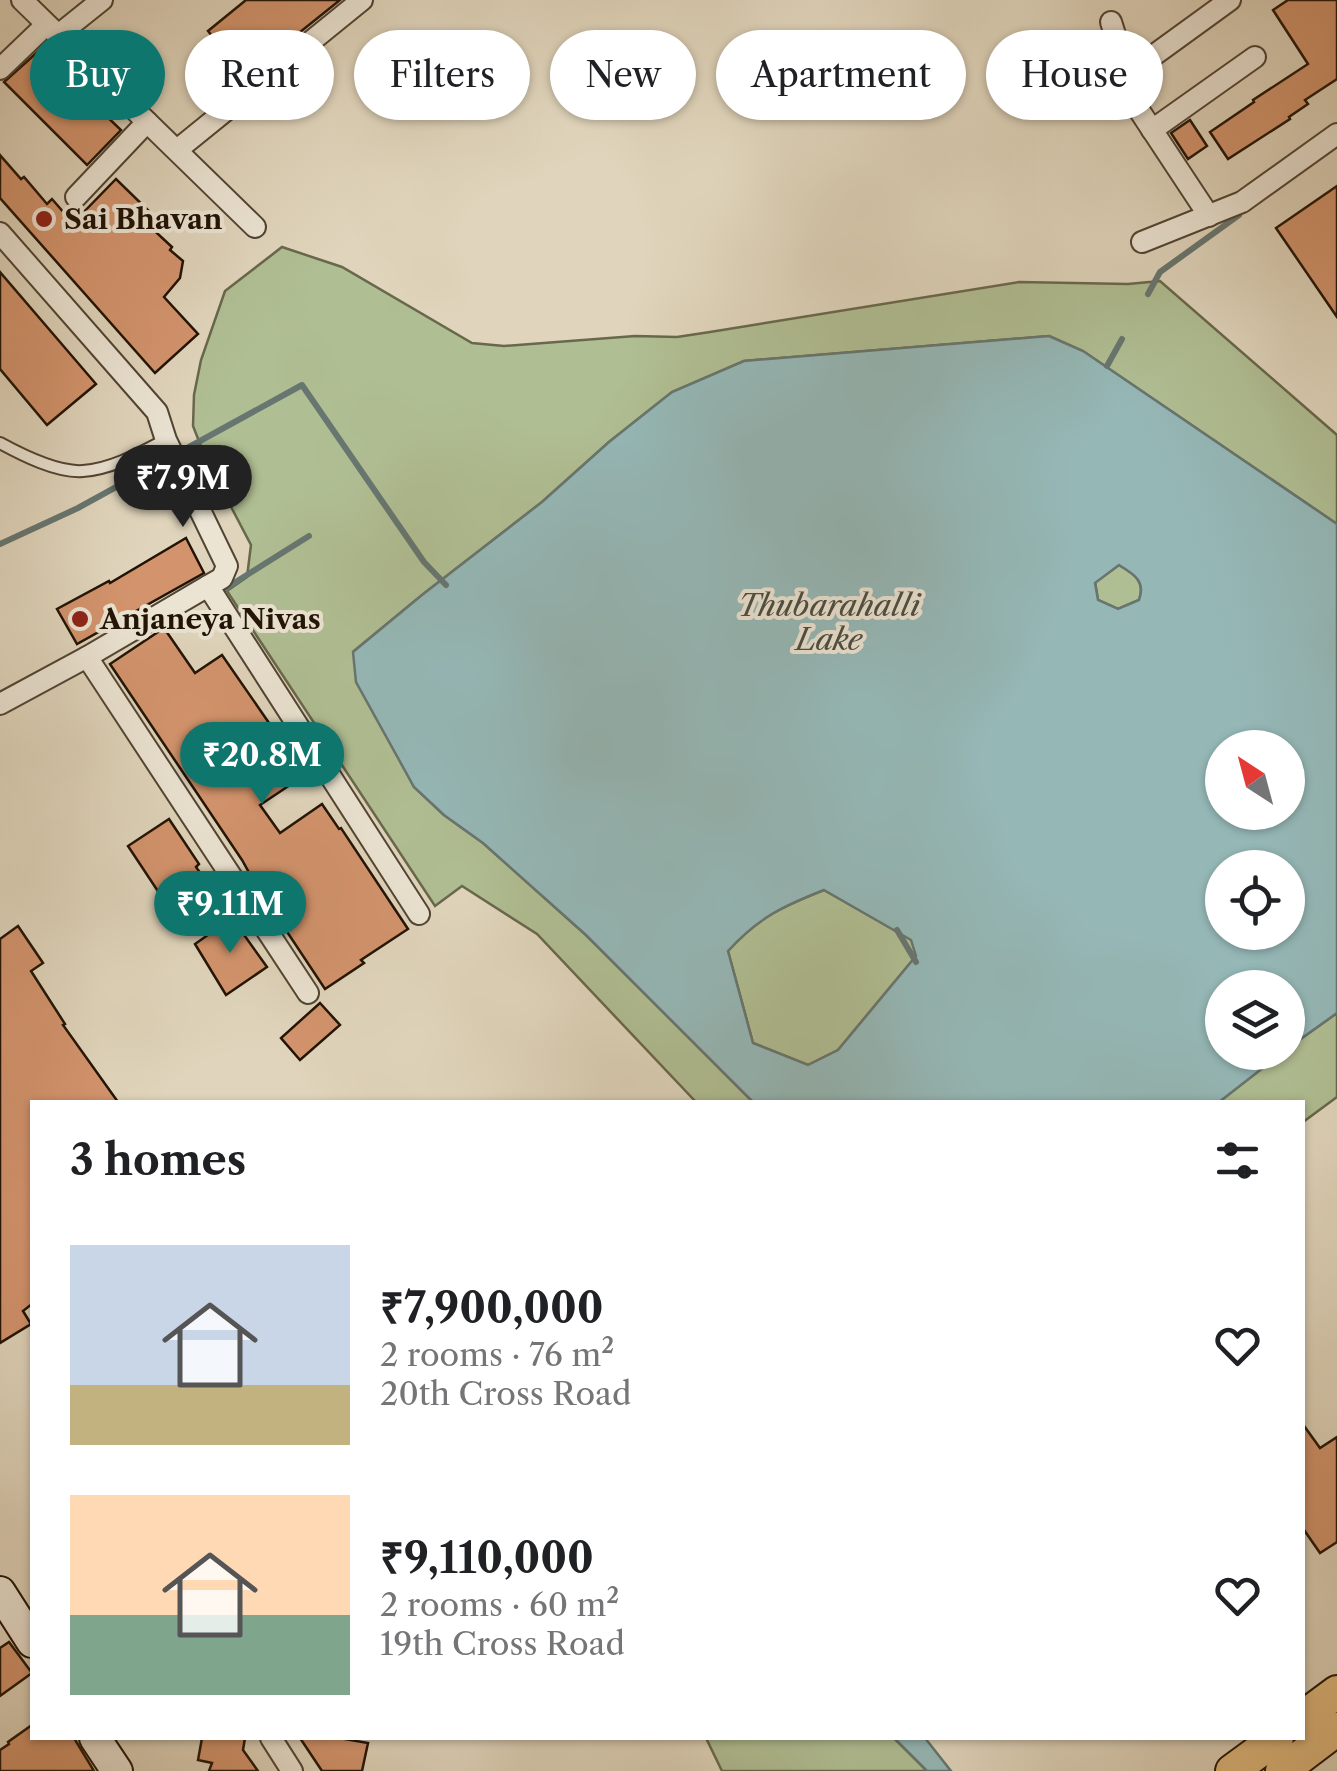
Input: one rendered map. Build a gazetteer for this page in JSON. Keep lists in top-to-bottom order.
{
  "water": ["Thubarahalli Lake"],
  "places": ["Sai Bhavan", "Anjaneya Nivas"],
  "north": "top left",
  "page": {
    "chip": [
      "Buy",
      "Rent",
      "Filters",
      "New",
      "Apartment",
      "House"
    ],
    "price": ["₹7.9M", "₹20.8M", "₹9.11M"],
    "heading": "3 homes",
    "list": [
      {
        "name": "₹7,900,000",
        "note": "2 rooms · 76 m² · 20th Cross Road"
      },
      {
        "name": "₹9,110,000",
        "note": "2 rooms · 60 m² · 19th Cross Road"
      }
    ]
  }
}
